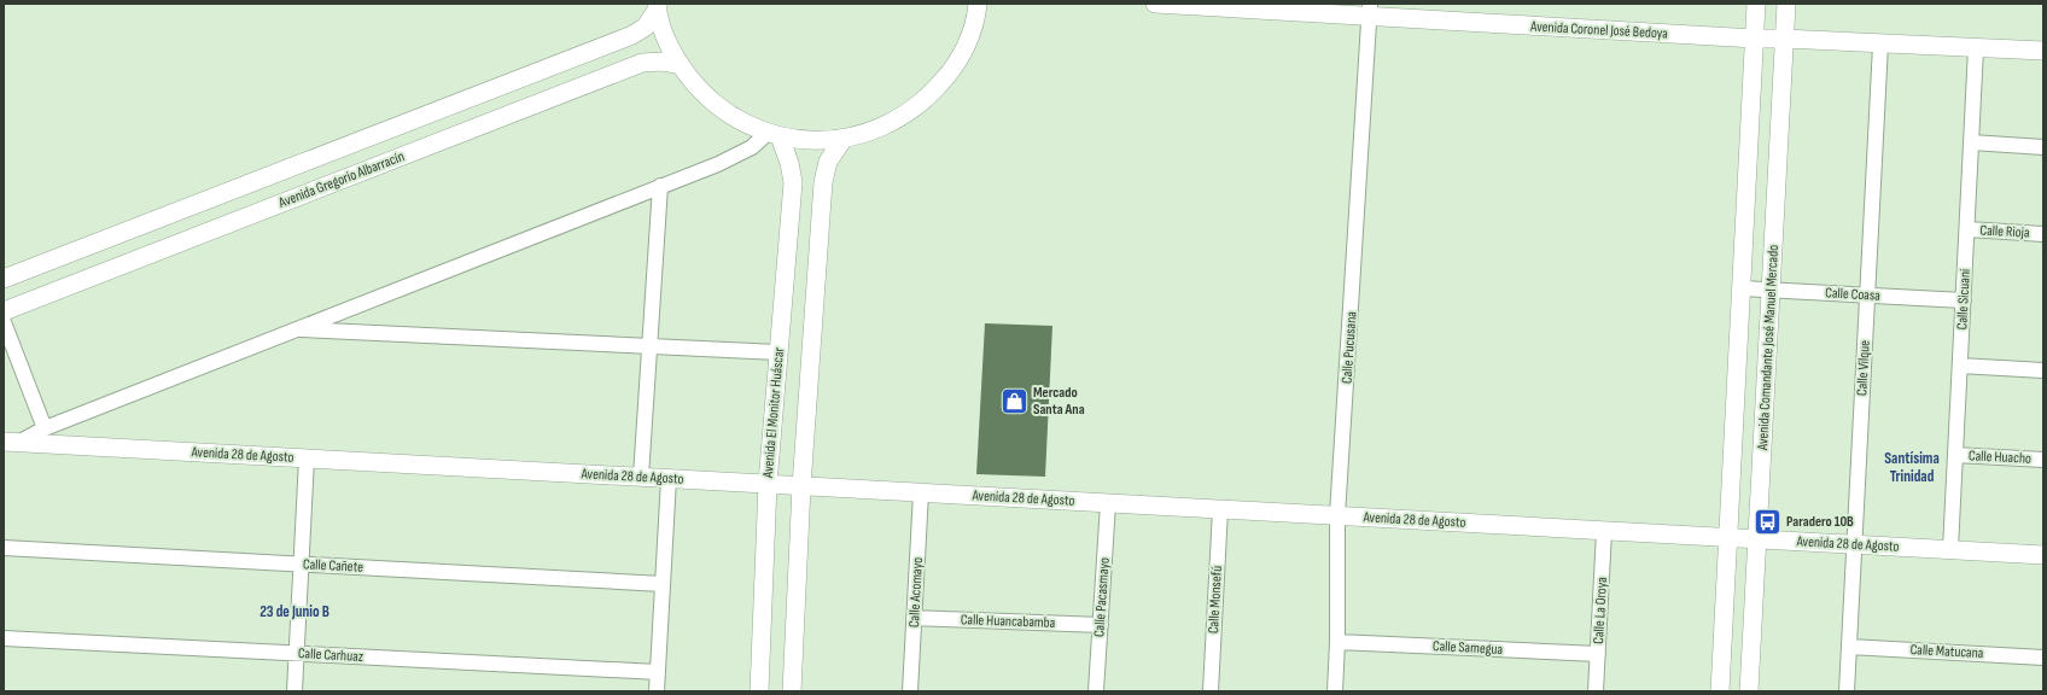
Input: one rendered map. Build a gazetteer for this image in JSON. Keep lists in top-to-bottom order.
{
  "streets": {
    "street": [
      "Avenida Coronel José Bedoya",
      "Avenida Gregorio Albarracín",
      "Calle Rioja",
      "Calle Coasa",
      "Calle Sicuani",
      "Calle Pucusana",
      "Avenida Comandante José Manuel Mercado",
      "Calle Vilque",
      "Avenida El Monitor Huáscar",
      "Avenida 28 de Agosto",
      "Calle Huacho",
      "Calle Cañete",
      "Calle Acomayo",
      "Calle Pacasmayo",
      "Calle Monsefú",
      "Calle La Oroya",
      "Calle Huancabamba",
      "Calle Samegua",
      "Calle Matucana",
      "Calle Carhuaz"
    ]
  },
  "crossings": [
    ["Avenida Coronel José Bedoya", "Calle Sicuani"],
    ["Avenida Coronel José Bedoya", "Calle Pucusana"],
    ["Avenida Coronel José Bedoya", "Avenida Comandante José Manuel Mercado"],
    ["Avenida Coronel José Bedoya", "Calle Vilque"],
    ["Calle Rioja", "Calle Sicuani"],
    ["Calle Coasa", "Calle Sicuani"],
    ["Calle Coasa", "Avenida Comandante José Manuel Mercado"],
    ["Calle Coasa", "Calle Vilque"],
    ["Calle Sicuani", "Avenida 28 de Agosto"],
    ["Calle Sicuani", "Calle Huacho"],
    ["Calle Pucusana", "Avenida 28 de Agosto"],
    ["Calle Pucusana", "Calle Samegua"],
    ["Avenida Comandante José Manuel Mercado", "Avenida 28 de Agosto"],
    ["Calle Vilque", "Avenida 28 de Agosto"],
    ["Calle Vilque", "Calle Matucana"],
    ["Avenida El Monitor Huáscar", "Avenida 28 de Agosto"],
    ["Avenida 28 de Agosto", "Calle Acomayo"],
    ["Avenida 28 de Agosto", "Calle Pacasmayo"],
    ["Avenida 28 de Agosto", "Calle Monsefú"],
    ["Avenida 28 de Agosto", "Calle La Oroya"],
    ["Calle Acomayo", "Calle Huancabamba"],
    ["Calle Pacasmayo", "Calle Huancabamba"],
    ["Calle La Oroya", "Calle Samegua"]
  ],
  "districts": ["Santísima Trinidad", "23 de Junio B"],
  "places": {
    "shop": ["Mercado Santa Ana"],
    "bus stop": ["Paradero 10B"]
  }
}
